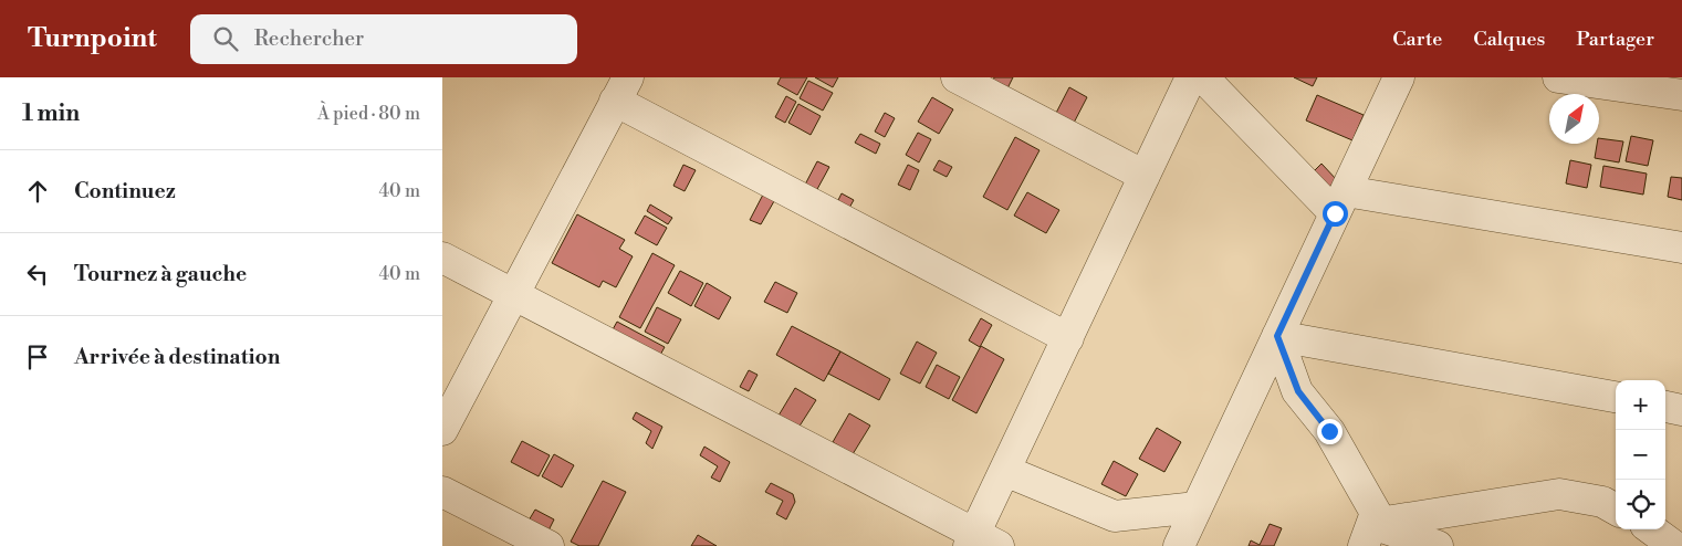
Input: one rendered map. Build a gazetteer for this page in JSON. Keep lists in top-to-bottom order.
{
  "north": "top right",
  "page": {
    "header": "Turnpoint",
    "search": "Rechercher",
    "nav": ["Carte", "Calques", "Partager"],
    "heading": ["1 min", "À pied · 80 m"],
    "list": [
      ["Continuez", "40 m"],
      ["Tournez à gauche", "40 m"],
      "Arrivée à destination"
    ],
    "map_buttons": ["+", "−"]
  }
}
